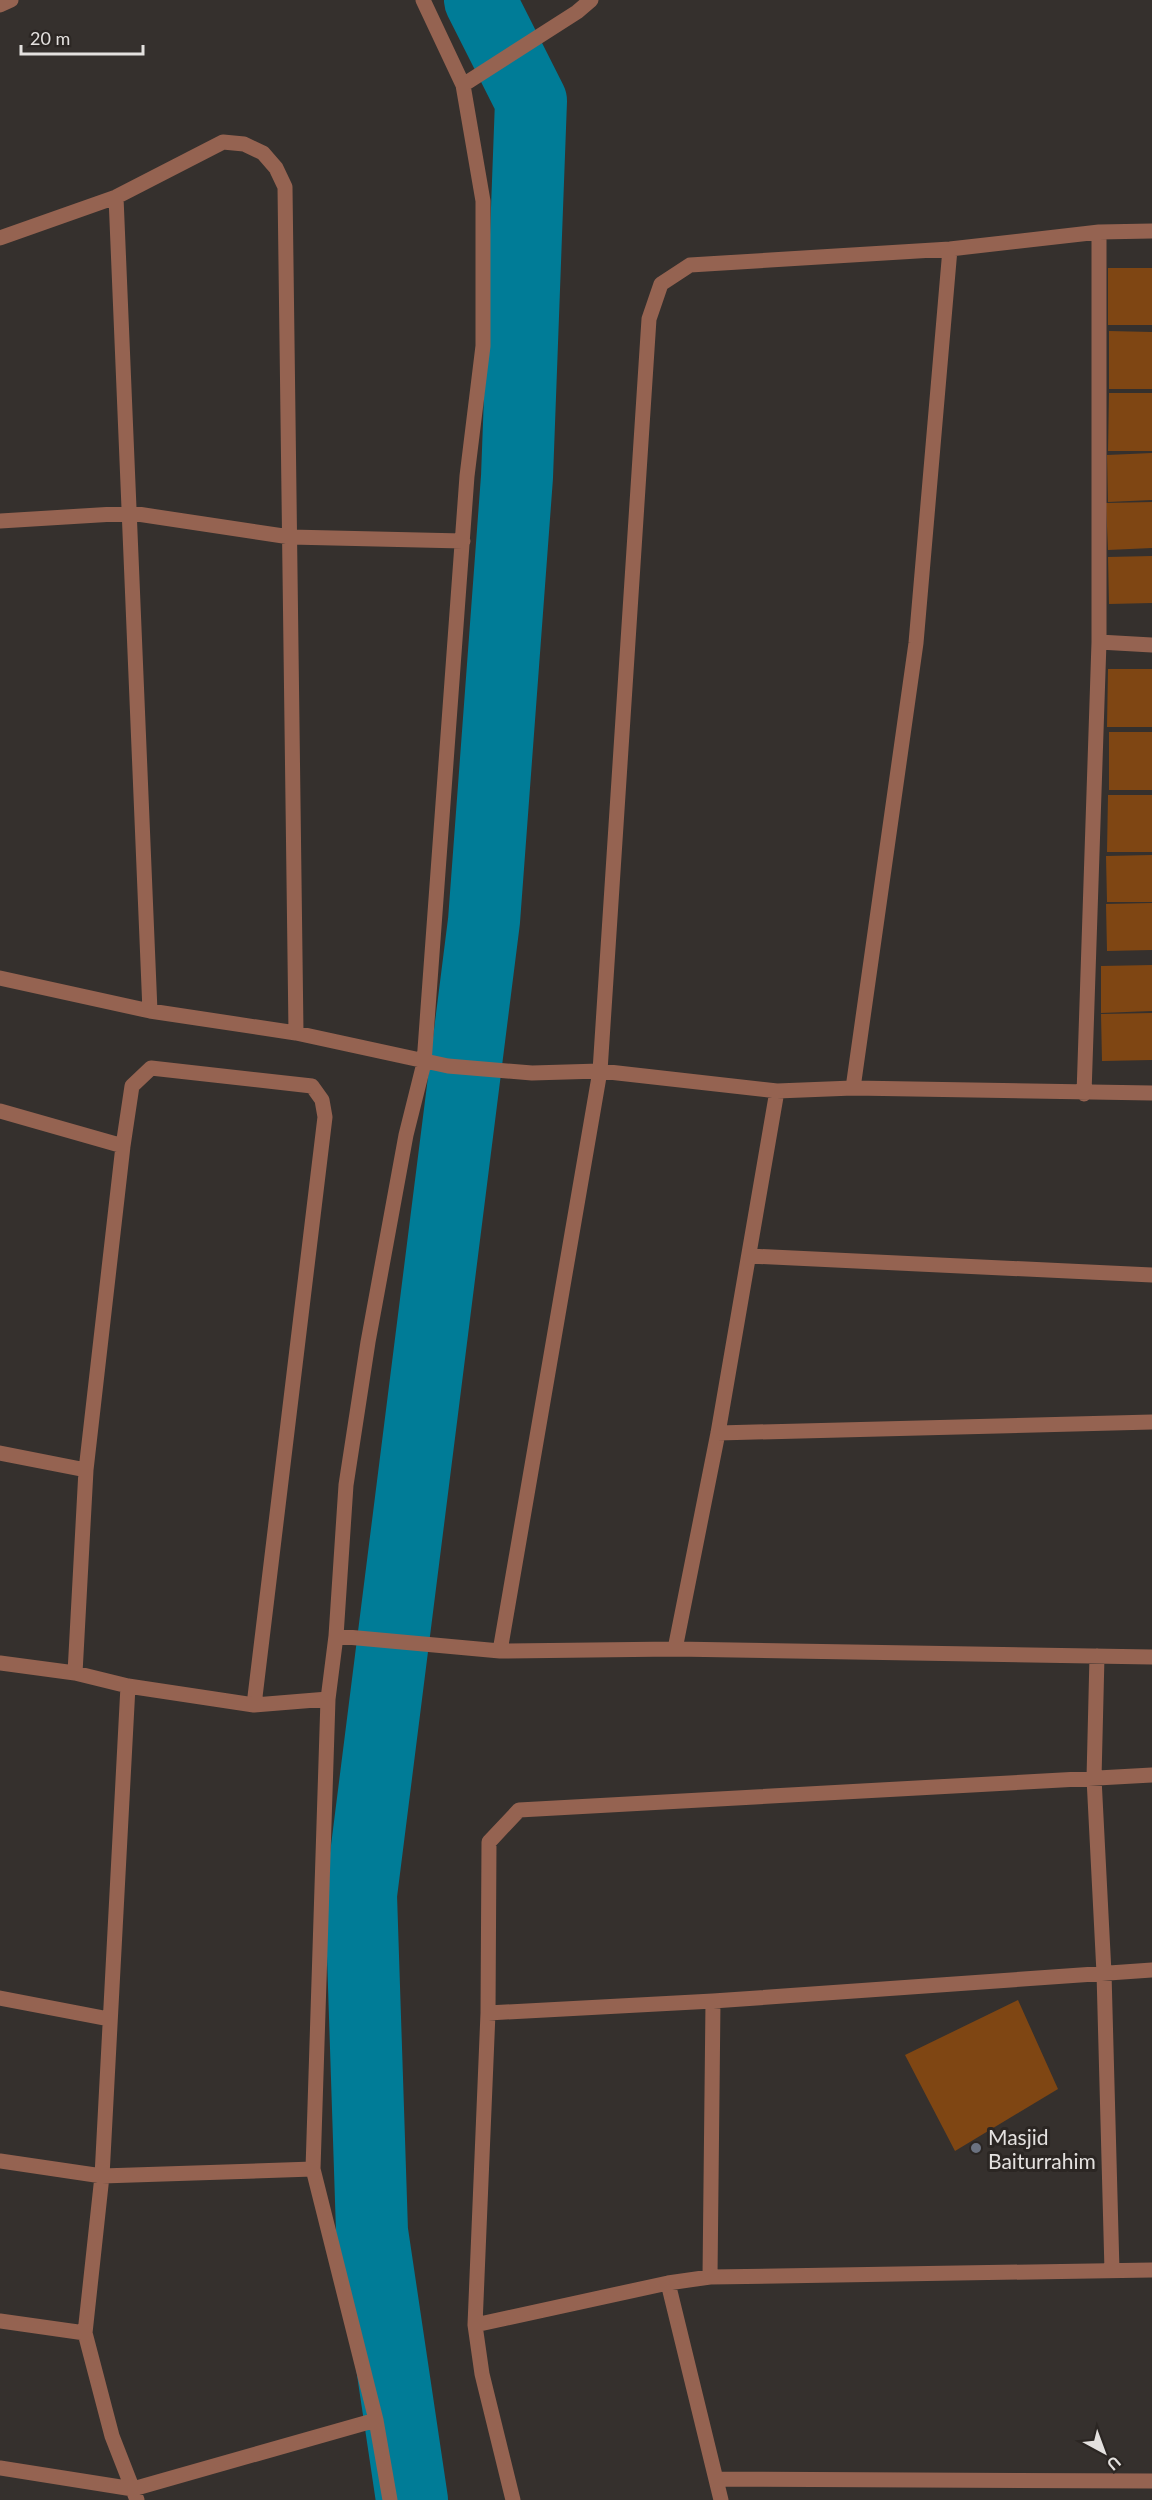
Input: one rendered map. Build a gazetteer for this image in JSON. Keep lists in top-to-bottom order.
{
  "places": ["Masjid Baiturrahim"],
  "scale_bar": "20 m",
  "north": "bottom right"
}
